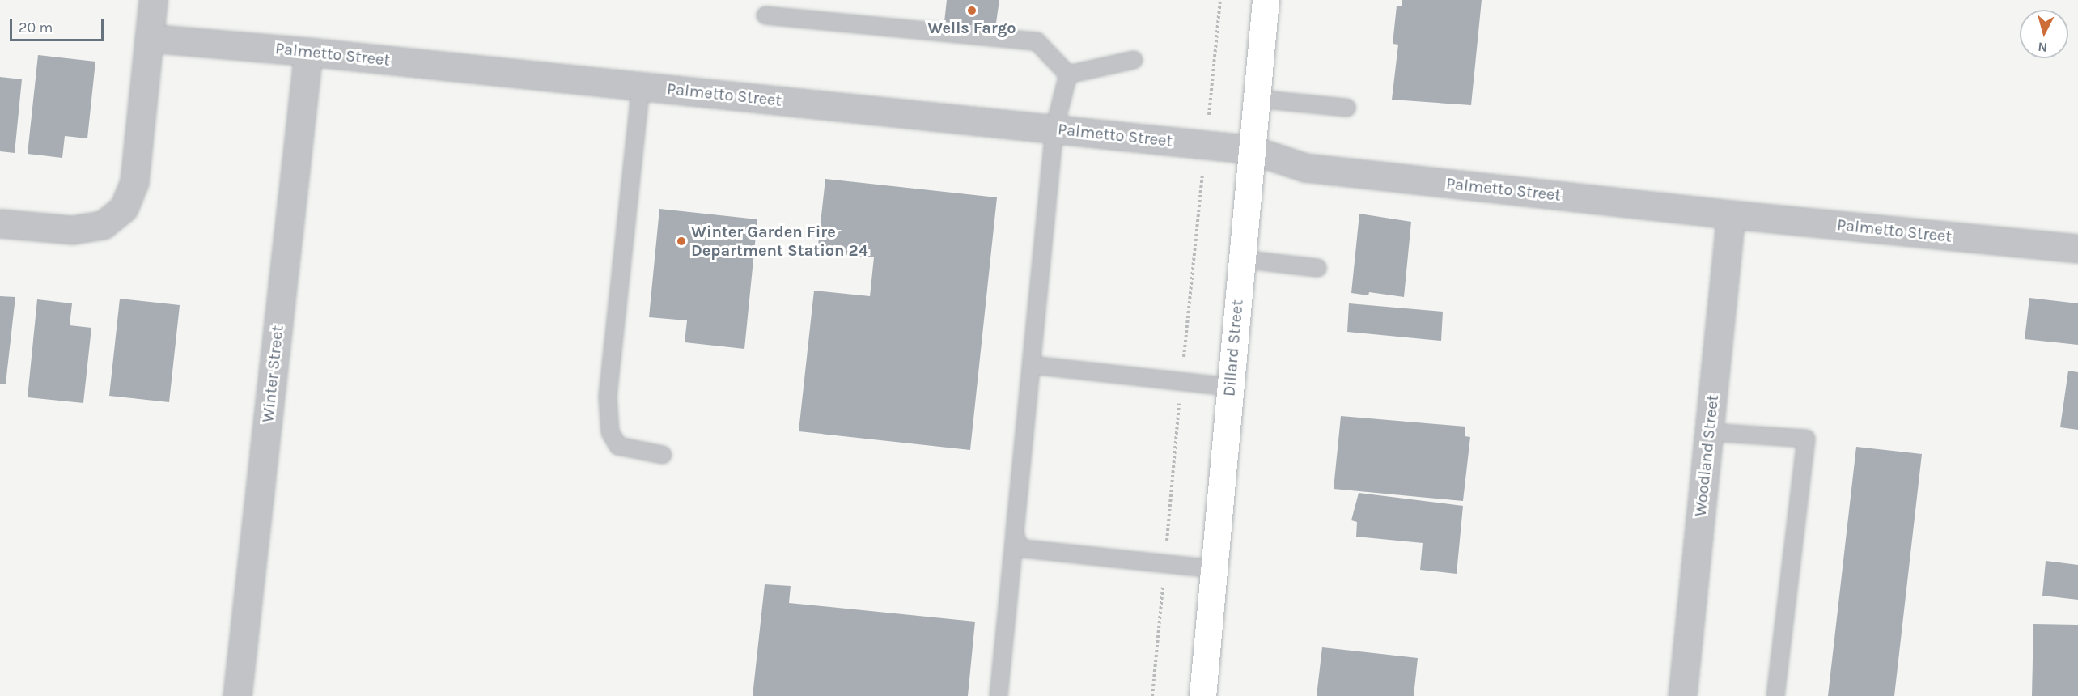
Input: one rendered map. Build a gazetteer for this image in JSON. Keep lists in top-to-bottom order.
{
  "streets": {
    "main road": ["Dillard Street"],
    "street": ["Palmetto Street", "Winter Street", "Woodland Street"]
  },
  "crossings": [
    ["Palmetto Street", "Dillard Street"],
    ["Palmetto Street", "Winter Street"],
    ["Palmetto Street", "Woodland Street"]
  ],
  "places": ["Wells Fargo", "Winter Garden Fire Department Station 24"],
  "scale_bar": "20 m",
  "north": "bottom"
}
